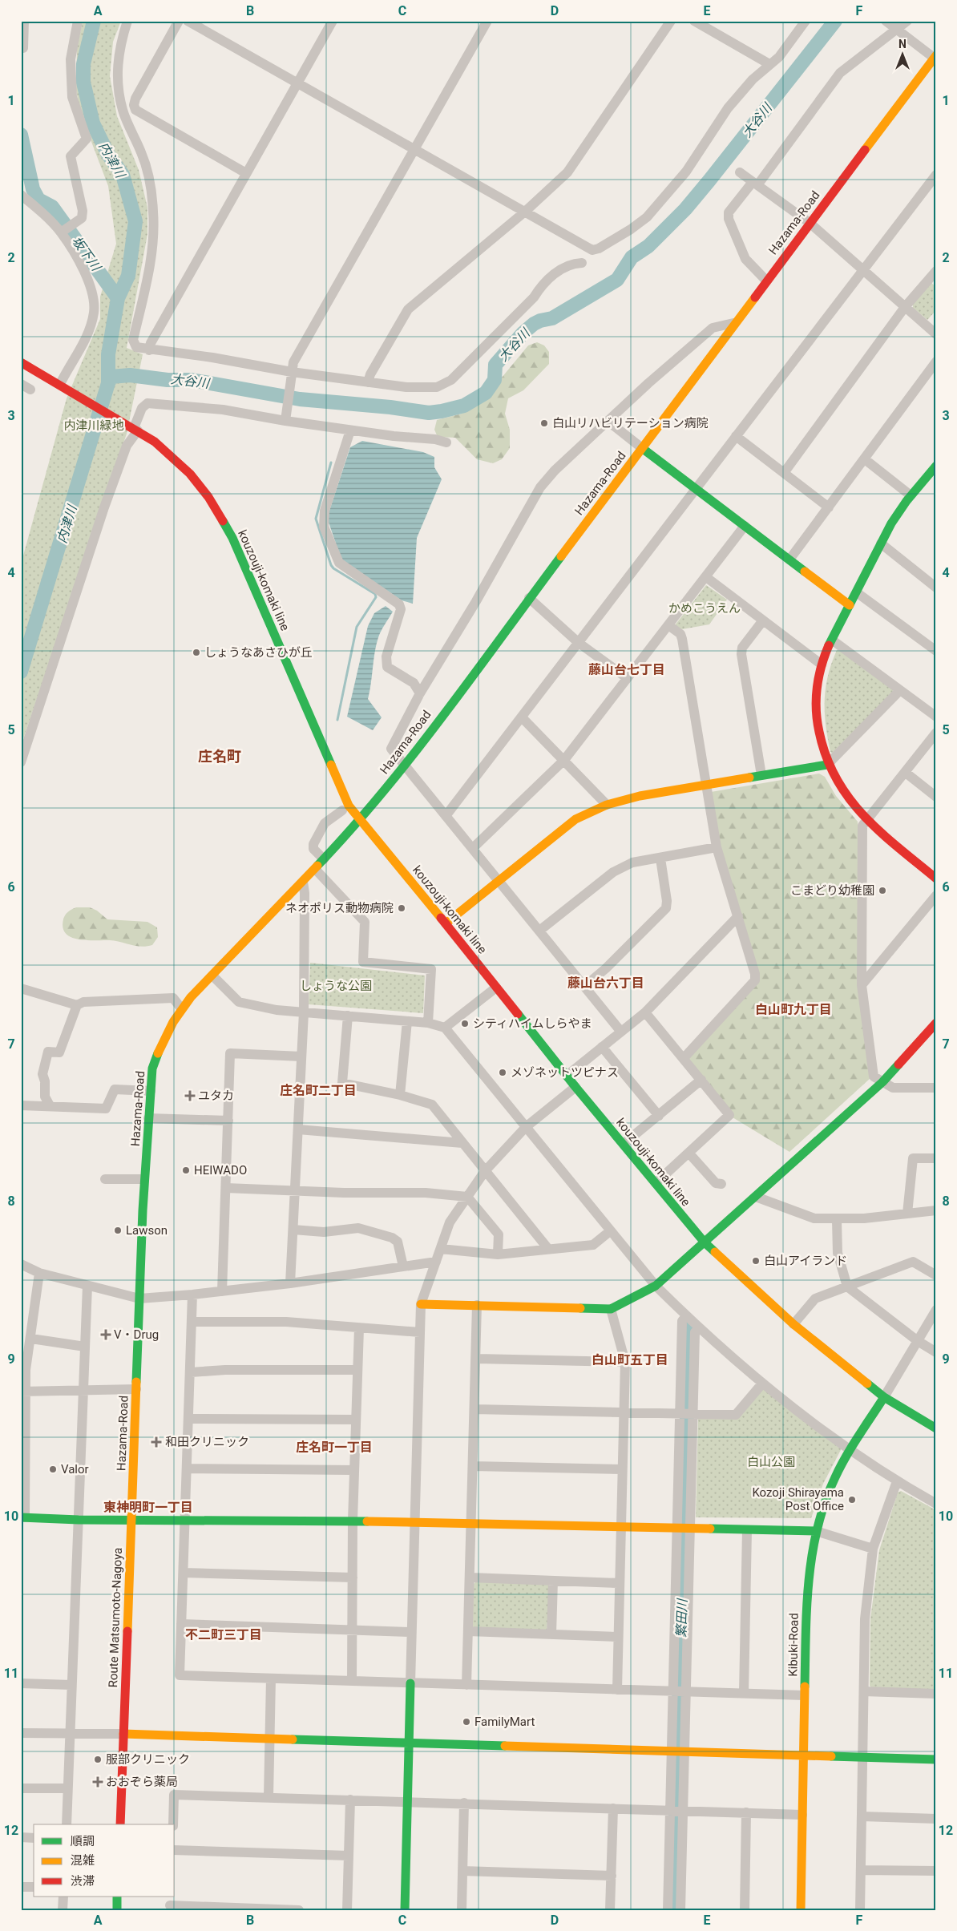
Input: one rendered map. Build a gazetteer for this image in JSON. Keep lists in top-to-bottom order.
{
  "streets": {
    "street": [
      "Hazama-Road",
      "kouzouji-komaki line",
      "Route Matsumoto-Nagoya",
      "Kibuki-Road"
    ]
  },
  "crossings": [
    ["Hazama-Road", "kouzouji-komaki line"],
    ["Hazama-Road", "Route Matsumoto-Nagoya"],
    ["kouzouji-komaki line", "Kibuki-Road"]
  ],
  "districts": [
    "藤山台七丁目",
    "庄名町",
    "藤山台六丁目",
    "白山町九丁目",
    "庄名町二丁目",
    "白山町五丁目",
    "庄名町一丁目",
    "東神明町一丁目",
    "不二町三丁目"
  ],
  "water": [
    "大谷川",
    "内津川",
    "坂下川",
    "繁田川"
  ],
  "parks": [
    "内津川緑地",
    "かめこうえん",
    "しょうな公園",
    "白山公園"
  ],
  "places": {
    "other": [
      "白山リハビリテーション病院",
      "しょうなあさひが丘",
      "こまどり幼稚園",
      "ネオポリス動物病院",
      "シティハイムしらやま",
      "メゾネットツピナス",
      "HEIWADO",
      "Lawson",
      "白山アイランド",
      "Valor",
      "Kozoji Shirayama Post Office",
      "FamilyMart",
      "服部クリニック"
    ],
    "health": [
      "ユタカ",
      "V・Drug",
      "和田クリニック",
      "おおぞら薬局"
    ]
  },
  "legend": ["順調", "混雑", "渋滞"],
  "north": "top",
  "grid": {
    "columns": [
      "A",
      "B",
      "C",
      "D",
      "E",
      "F"
    ],
    "rows": [
      "1",
      "2",
      "3",
      "4",
      "5",
      "6",
      "7",
      "8",
      "9",
      "10",
      "11",
      "12"
    ]
  }
}
